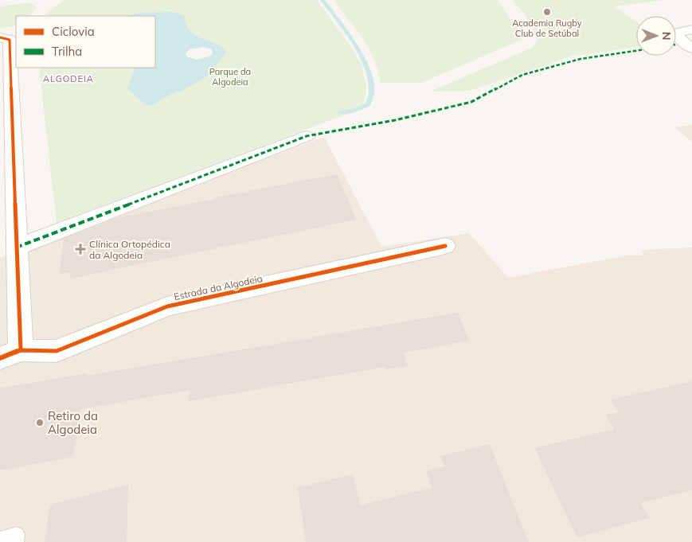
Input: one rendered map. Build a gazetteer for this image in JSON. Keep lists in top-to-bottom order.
{
  "streets": {
    "street": ["Estrada da Algodeia"]
  },
  "districts": ["ALGODEIA"],
  "parks": ["Parque da Algodeia"],
  "places": {
    "other": ["Academia Rugby Club de Setúbal", "Retiro da Algodeia"],
    "health": ["Clínica Ortopédica da Algodeia"]
  },
  "legend": ["Ciclovia", "Trilha"],
  "north": "right"
}
